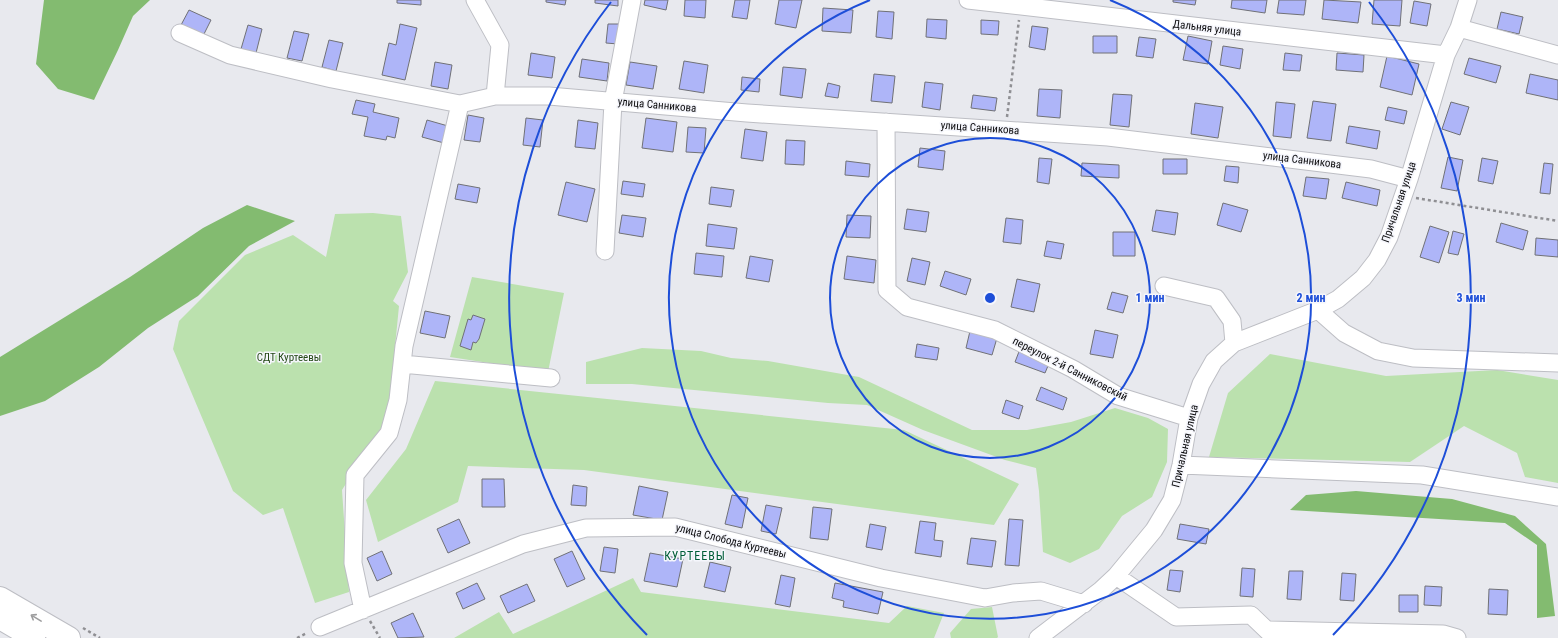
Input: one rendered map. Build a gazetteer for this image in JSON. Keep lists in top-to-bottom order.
{
  "streets": {
    "street": [
      "Дальняя улица",
      "улица Санникова",
      "Причальная улица",
      "переулок 2-й Санниковский",
      "улица Слобода Куртеевы"
    ]
  },
  "crossings": [
    ["Дальняя улица", "Причальная улица"],
    ["улица Санникова", "Причальная улица"],
    ["улица Санникова", "переулок 2-й Санниковский"],
    ["Причальная улица", "переулок 2-й Санниковский"],
    ["Причальная улица", "улица Слобода Куртеевы"]
  ],
  "districts": ["КУРТЕЕВЫ"],
  "parks": ["СДТ Куртеевы"],
  "rings": ["1 мин", "2 мин", "3 мин"]
}
